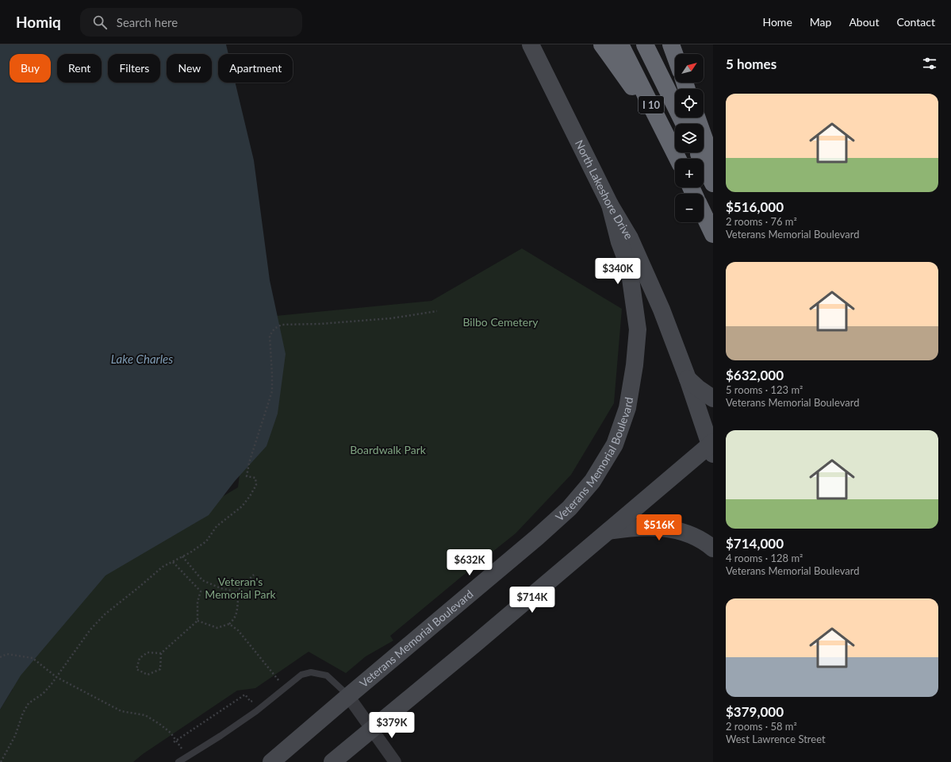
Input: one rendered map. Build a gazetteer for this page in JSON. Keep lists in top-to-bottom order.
{
  "streets": {
    "highway": ["I 10"],
    "main road": ["North Lakeshore Drive", "Veterans Memorial Boulevard"]
  },
  "crossings": [
    ["North Lakeshore Drive", "Veterans Memorial Boulevard"]
  ],
  "water": ["Lake Charles"],
  "parks": ["Bilbo Cemetery", "Boardwalk Park", "Veteran's Memorial Park"],
  "north": "top right",
  "page": {
    "header": "Homiq",
    "search": "Search here",
    "nav": [
      "Home",
      "Map",
      "About",
      "Contact"
    ],
    "heading": "5 homes",
    "map_buttons": ["+", "−"],
    "chip": [
      "Buy",
      "Rent",
      "Filters",
      "New",
      "Apartment"
    ],
    "list": [
      {
        "name": "$516,000",
        "note": "2 rooms · 76 m² · Veterans Memorial Boulevard"
      },
      {
        "name": "$632,000",
        "note": "5 rooms · 123 m² · Veterans Memorial Boulevard"
      },
      {
        "name": "$714,000",
        "note": "4 rooms · 128 m² · Veterans Memorial Boulevard"
      },
      {
        "name": "$379,000",
        "note": "2 rooms · 58 m² · West Lawrence Street"
      }
    ],
    "price": [
      "$340K",
      "$516K",
      "$632K",
      "$714K",
      "$379K"
    ]
  }
}
